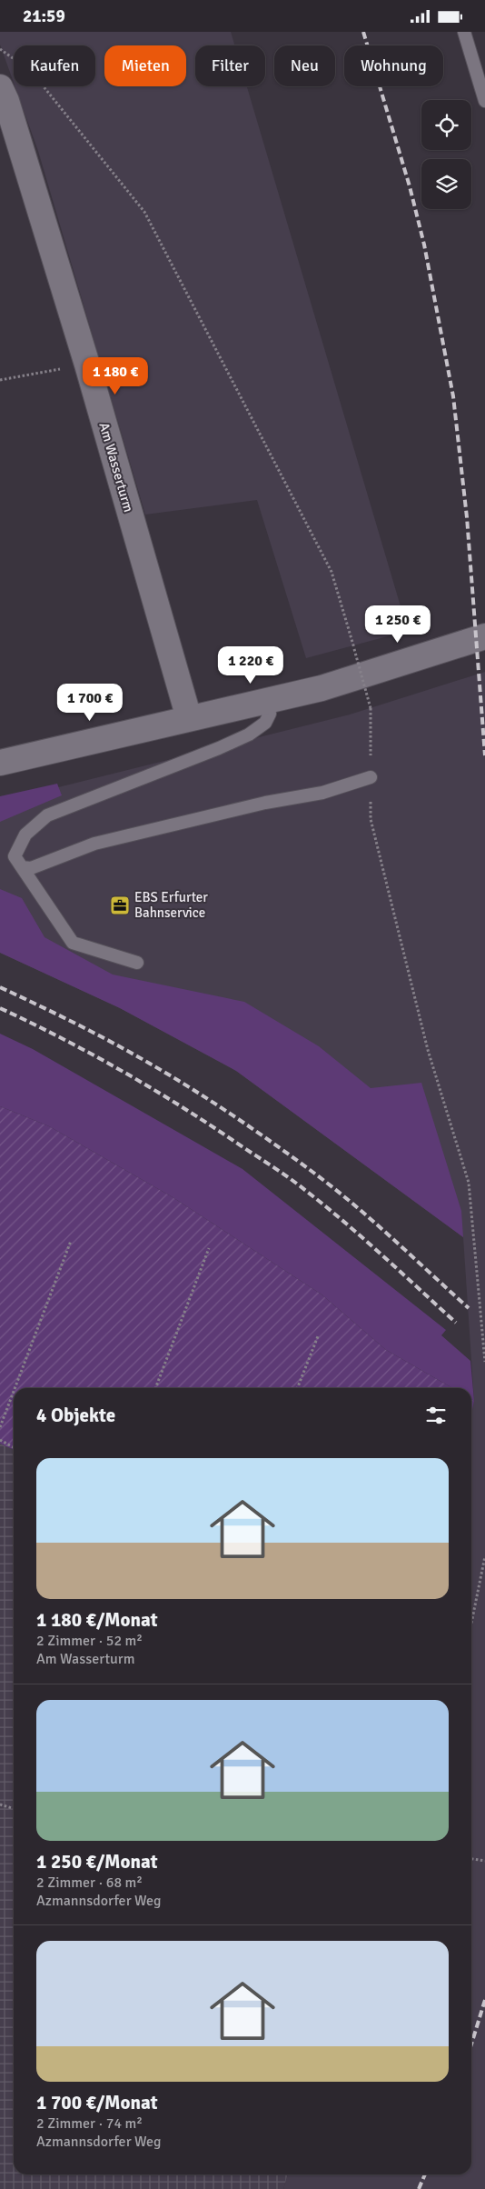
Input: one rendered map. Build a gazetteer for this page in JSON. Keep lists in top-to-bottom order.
{
  "streets": {
    "street": ["Am Wasserturm"]
  },
  "places": {
    "office": ["EBS Erfurter Bahnservice"]
  },
  "page": {
    "status": "21:59",
    "chip": [
      "Kaufen",
      "Mieten",
      "Filter",
      "Neu",
      "Wohnung"
    ],
    "price": [
      "1 180 €",
      "1 250 €",
      "1 220 €",
      "1 700 €"
    ],
    "heading": "4 Objekte",
    "list": [
      {
        "name": "1 180 €/Monat",
        "note": "2 Zimmer · 52 m² · Am Wasserturm"
      },
      {
        "name": "1 250 €/Monat",
        "note": "2 Zimmer · 68 m² · Azmannsdorfer Weg"
      },
      {
        "name": "1 700 €/Monat",
        "note": "2 Zimmer · 74 m² · Azmannsdorfer Weg"
      }
    ]
  }
}
